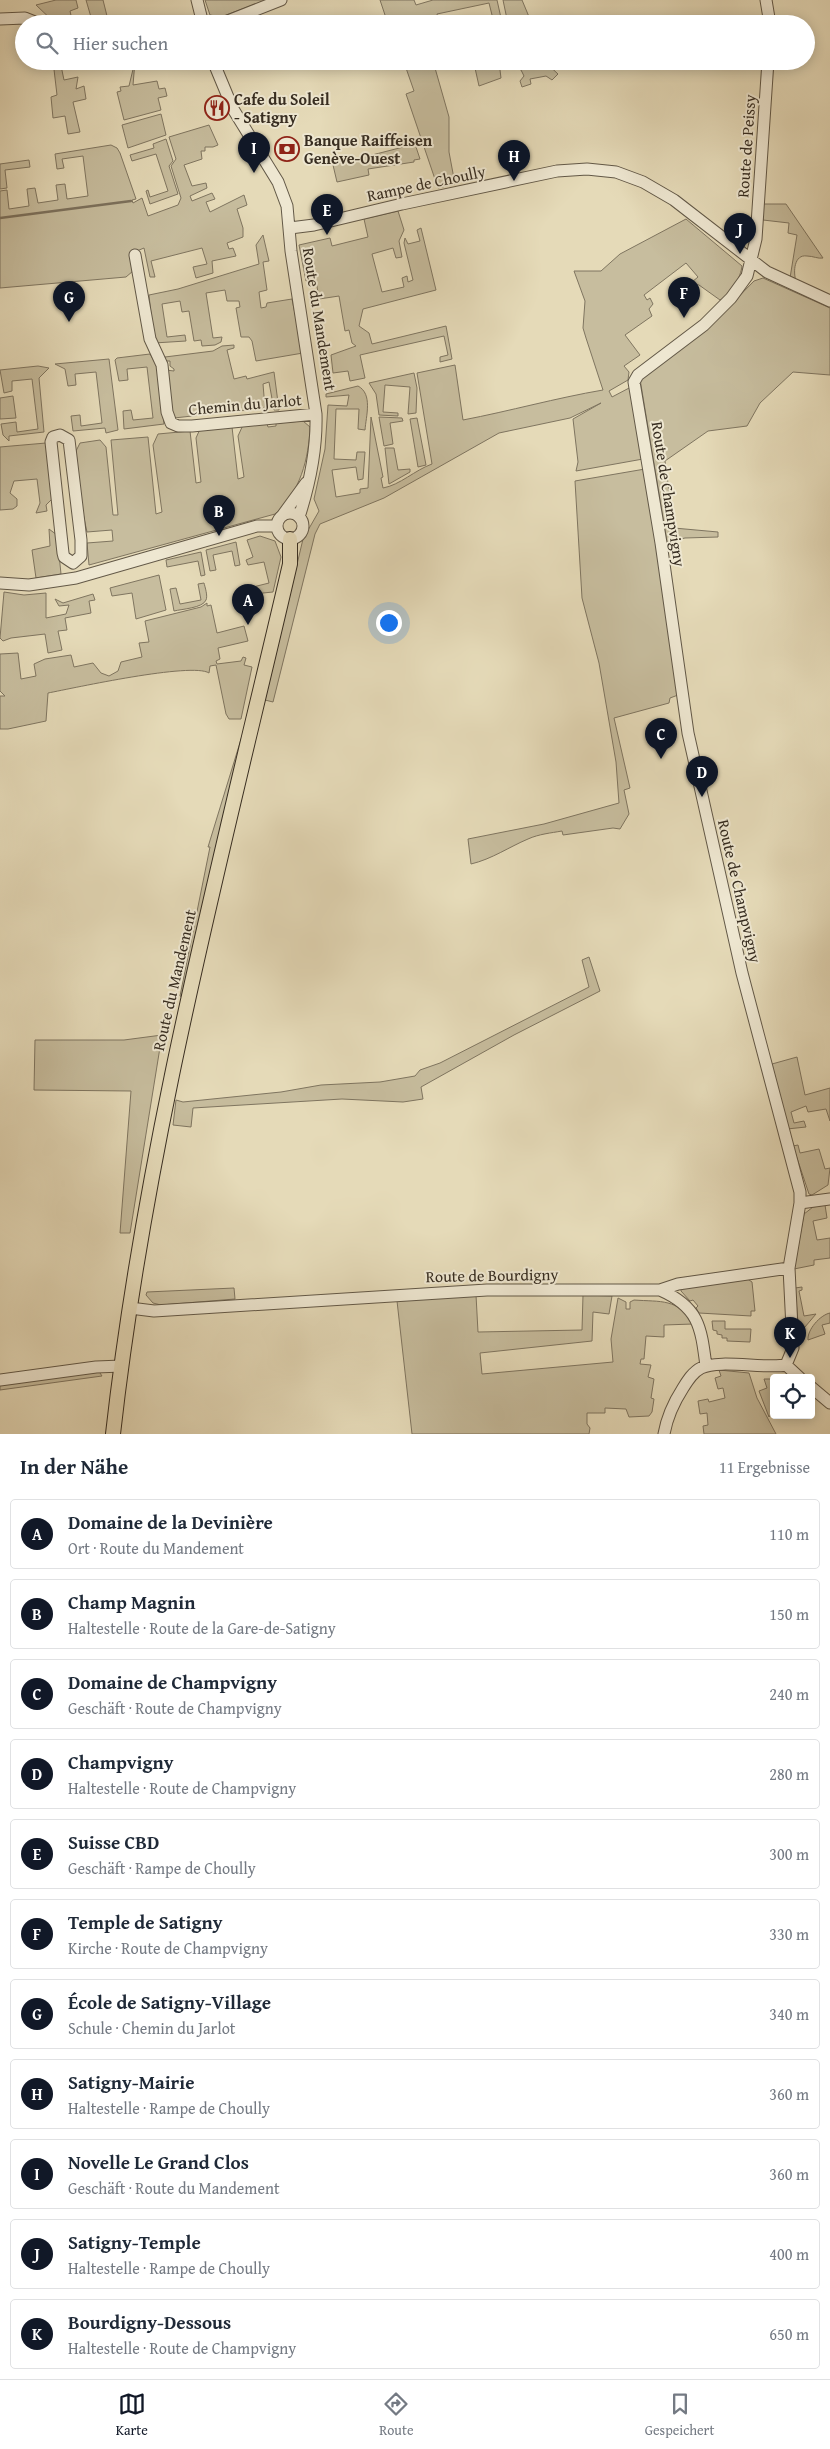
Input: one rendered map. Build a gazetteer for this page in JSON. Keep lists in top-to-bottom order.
{
  "streets": {
    "main road": ["Route du Mandement"],
    "street": [
      "Route de Peissy",
      "Rampe de Choully",
      "Chemin du Jarlot",
      "Route de Champvigny",
      "Route de Bourdigny"
    ]
  },
  "crossings": [
    ["Route de Peissy", "Rampe de Choully"],
    ["Route de Peissy", "Route de Champvigny"],
    ["Rampe de Choully", "Route du Mandement"],
    ["Rampe de Choully", "Route de Champvigny"],
    ["Route du Mandement", "Chemin du Jarlot"],
    ["Route du Mandement", "Route de Bourdigny"]
  ],
  "places": {
    "restaurant": ["Cafe du Soleil - Satigny"],
    "bank": ["Banque Raiffeisen Genève-Ouest"]
  },
  "page": {
    "search": "Hier suchen",
    "pins": [
      "I",
      "H",
      "E",
      "J",
      "F",
      "G",
      "B",
      "A",
      "C",
      "D",
      "K"
    ],
    "heading": ["In der Nähe", "11 Ergebnisse"],
    "list": [
      {
        "mark": "A",
        "name": "Domaine de la Devinière",
        "note": "Ort · Route du Mandement",
        "value": "110 m"
      },
      {
        "mark": "B",
        "name": "Champ Magnin",
        "note": "Haltestelle · Route de la Gare-de-Satigny",
        "value": "150 m"
      },
      {
        "mark": "C",
        "name": "Domaine de Champvigny",
        "note": "Geschäft · Route de Champvigny",
        "value": "240 m"
      },
      {
        "mark": "D",
        "name": "Champvigny",
        "note": "Haltestelle · Route de Champvigny",
        "value": "280 m"
      },
      {
        "mark": "E",
        "name": "Suisse CBD",
        "note": "Geschäft · Rampe de Choully",
        "value": "300 m"
      },
      {
        "mark": "F",
        "name": "Temple de Satigny",
        "note": "Kirche · Route de Champvigny",
        "value": "330 m"
      },
      {
        "mark": "G",
        "name": "École de Satigny-Village",
        "note": "Schule · Chemin du Jarlot",
        "value": "340 m"
      },
      {
        "mark": "H",
        "name": "Satigny-Mairie",
        "note": "Haltestelle · Rampe de Choully",
        "value": "360 m"
      },
      {
        "mark": "I",
        "name": "Novelle Le Grand Clos",
        "note": "Geschäft · Route du Mandement",
        "value": "360 m"
      },
      {
        "mark": "J",
        "name": "Satigny-Temple",
        "note": "Haltestelle · Rampe de Choully",
        "value": "400 m"
      },
      {
        "mark": "K",
        "name": "Bourdigny-Dessous",
        "note": "Haltestelle · Route de Champvigny",
        "value": "650 m"
      }
    ],
    "nav": ["Karte", "Route", "Gespeichert"]
  }
}
